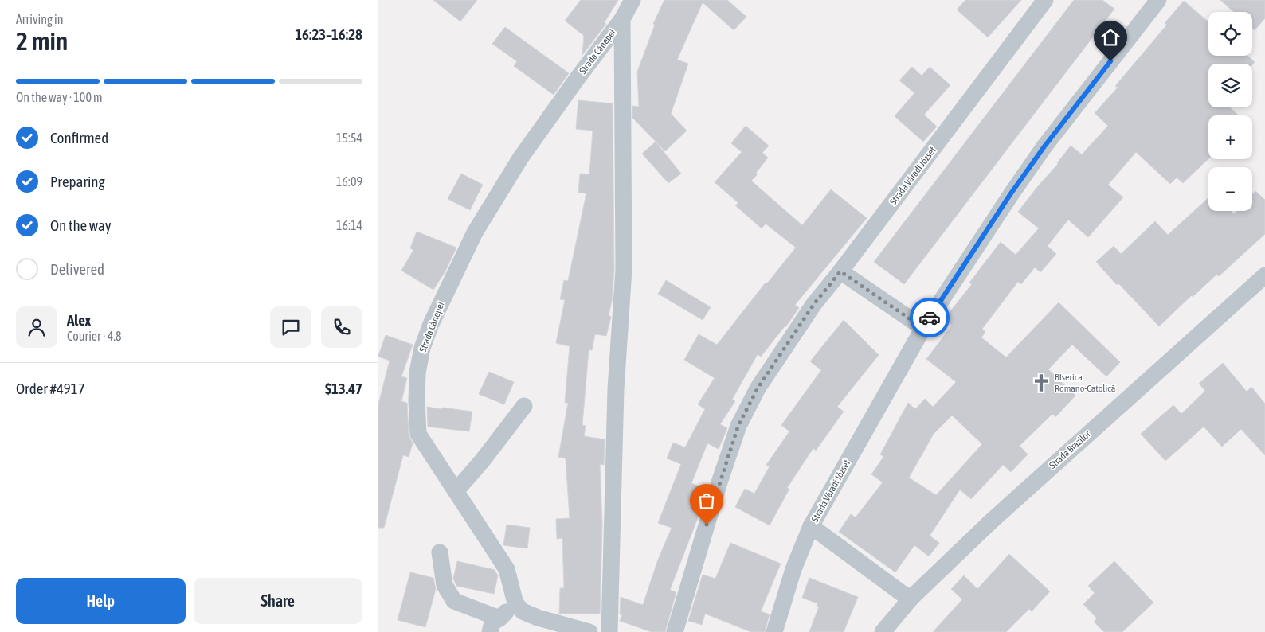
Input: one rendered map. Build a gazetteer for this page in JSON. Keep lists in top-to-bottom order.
{
  "streets": {
    "street": ["Strada Cânepei", "Strada Váradi József", "Strada Brazilor"]
  },
  "crossings": [
    ["Strada Váradi József", "Strada Brazilor"]
  ],
  "places": {
    "church": ["BIserica Romano-Catolică"]
  },
  "page": {
    "heading": ["2 min", "Arriving in", "16:23–16:28"],
    "panel": [
      "Alex",
      "Courier · 4.8",
      "Order #4917",
      "$13.47"
    ],
    "map_buttons": ["+", "−"],
    "bar": "On the way · 100 m",
    "list": [
      ["Confirmed", "15:54"],
      ["Preparing", "16:09"],
      ["On the way", "16:14"],
      "Delivered"
    ],
    "buttons": ["Help", "Share"]
  }
}
